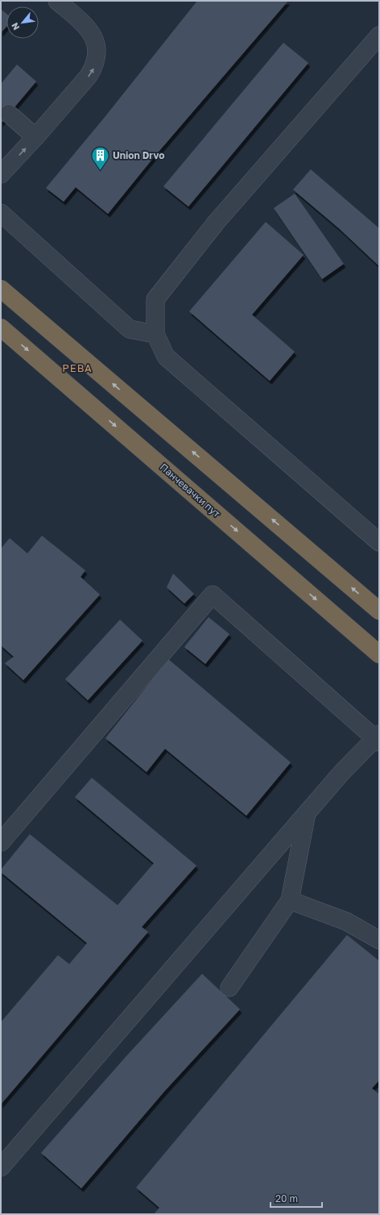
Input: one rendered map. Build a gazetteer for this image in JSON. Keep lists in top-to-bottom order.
{
  "streets": {
    "highway": ["Панчевачки пут"]
  },
  "districts": ["РЕВА"],
  "places": {
    "building": ["Union Drvo"]
  },
  "scale_bar": "20 m",
  "north": "bottom left"
}
